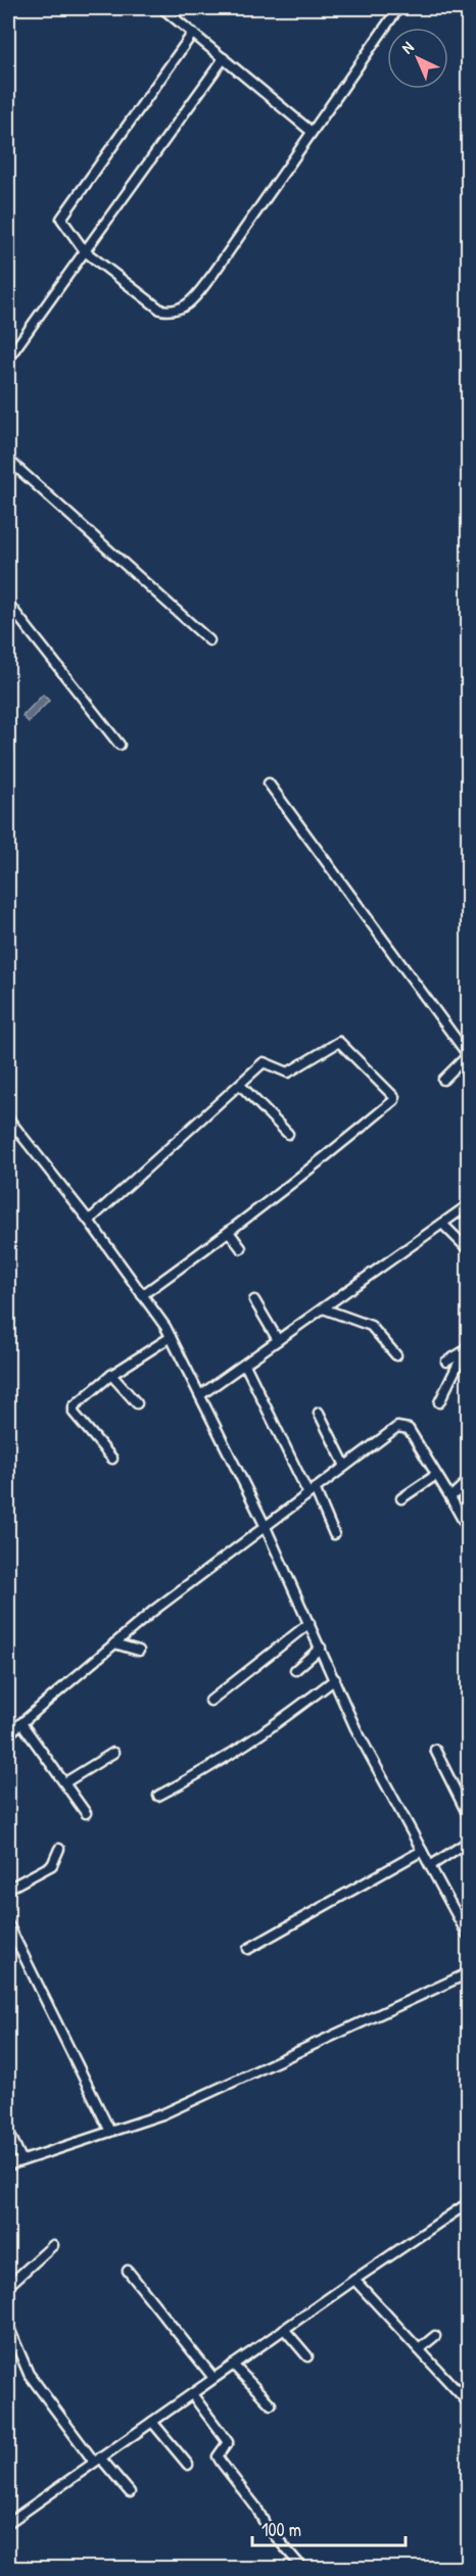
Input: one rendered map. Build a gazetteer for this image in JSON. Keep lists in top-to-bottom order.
{
  "scale_bar": "100 m",
  "north": "top left"
}
